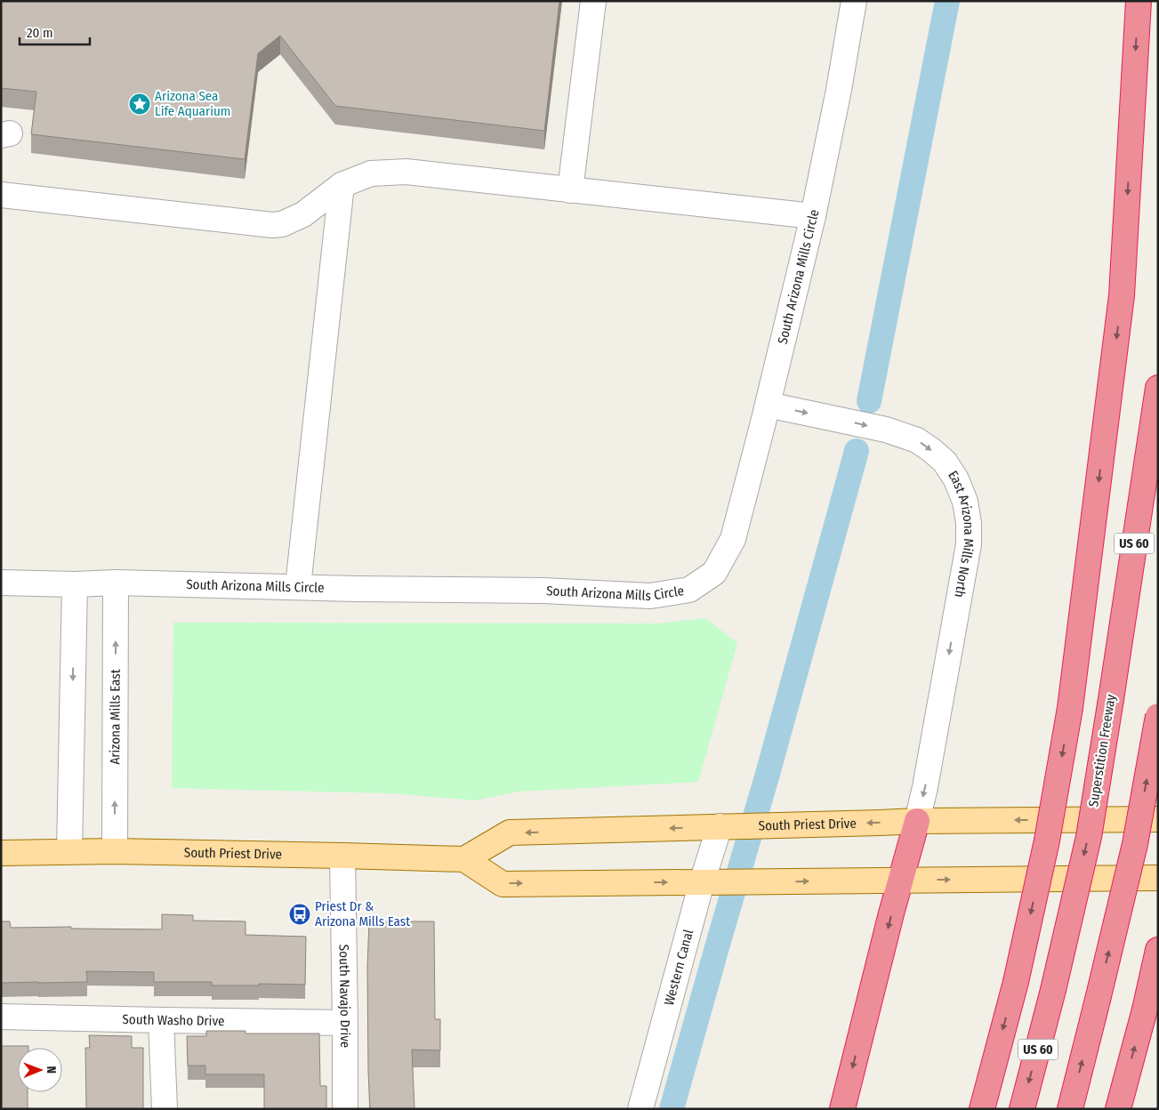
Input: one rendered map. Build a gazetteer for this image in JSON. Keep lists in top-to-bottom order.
{
  "streets": {
    "highway": ["US 60", "Superstition Freeway"],
    "main road": ["South Priest Drive"],
    "street": [
      "South Arizona Mills Circle",
      "East Arizona Mills North",
      "Arizona Mills East",
      "Western Canal",
      "South Navajo Drive",
      "South Washo Drive"
    ]
  },
  "crossings": [
    ["South Arizona Mills Circle", "East Arizona Mills North"],
    ["South Arizona Mills Circle", "Arizona Mills East"],
    ["East Arizona Mills North", "South Priest Drive"],
    ["Arizona Mills East", "South Priest Drive"],
    ["South Priest Drive", "Western Canal"],
    ["South Priest Drive", "South Navajo Drive"],
    ["South Navajo Drive", "South Washo Drive"]
  ],
  "places": {
    "place": ["Arizona Sea Life Aquarium"],
    "bus stop": ["Priest Dr & Arizona Mills East"]
  },
  "scale_bar": "20 m",
  "north": "right"
}
